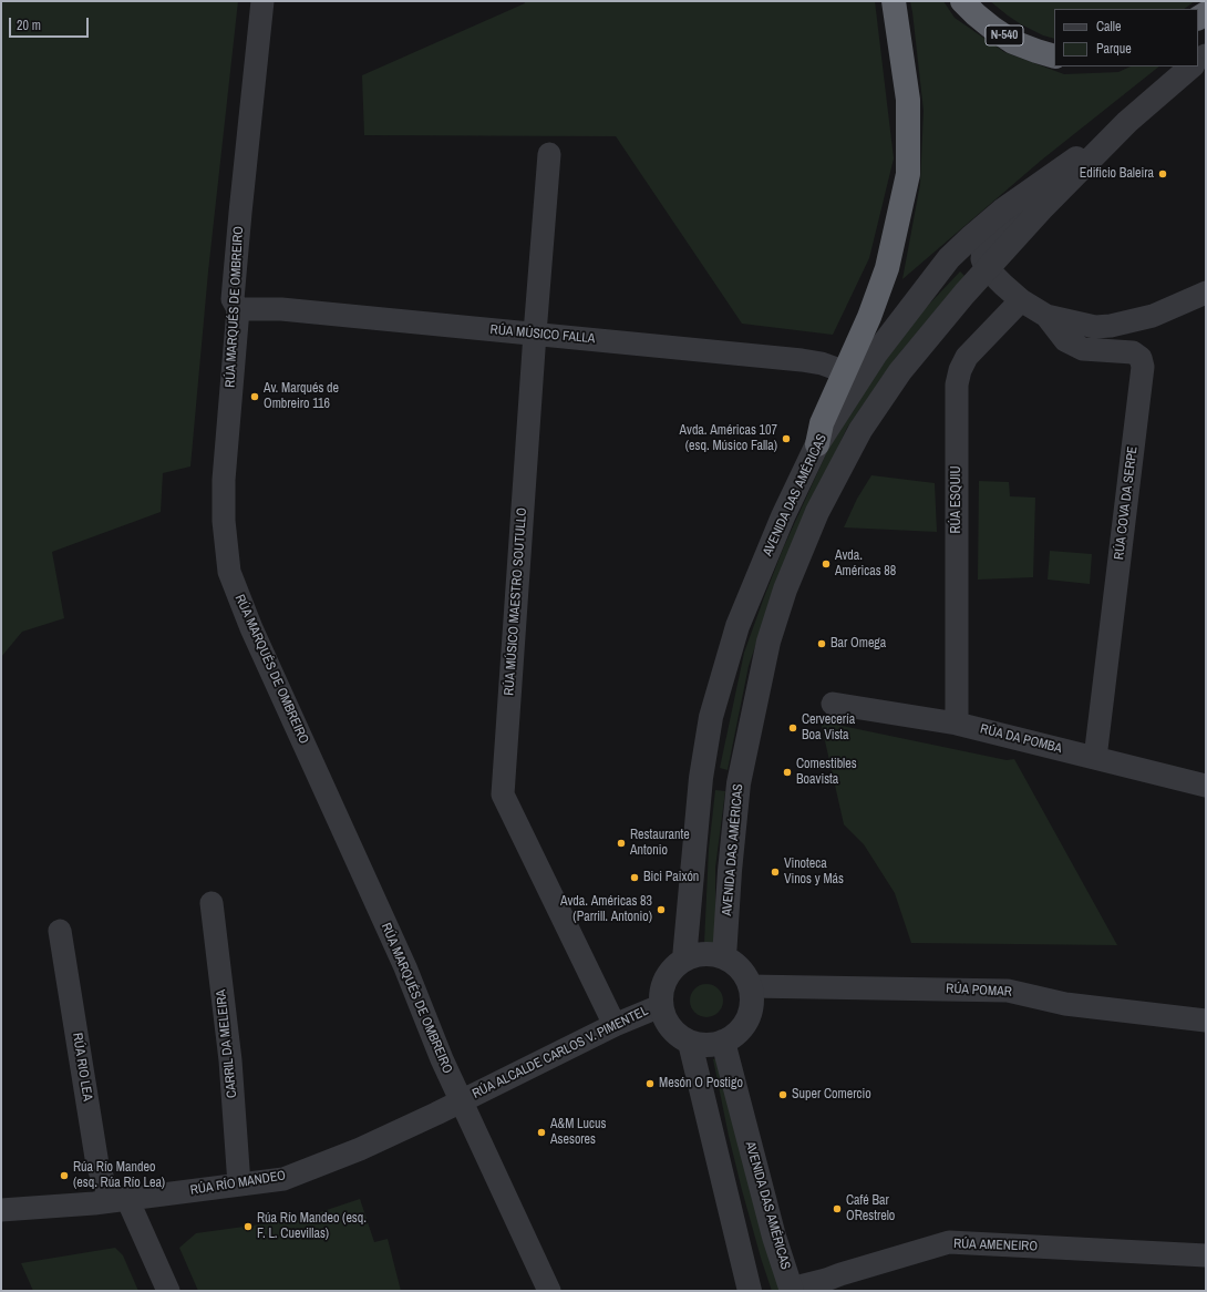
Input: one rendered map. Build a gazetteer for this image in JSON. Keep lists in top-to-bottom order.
{
  "streets": {
    "highway": ["N-540"],
    "street": [
      "RÚA MARQUÉS DE OMBREIRO",
      "RÚA MÚSICO FALLA",
      "AVENIDA DAS AMÉRICAS",
      "RÚA ESQUIU",
      "RÚA COVA DA SERPE",
      "RÚA MÚSICO MAESTRO SOUTULLO",
      "RÚA DA POMBA",
      "RÚA POMAR",
      "CARRIL DA MELEIRA",
      "RÚA ALCALDE CARLOS V. PIMENTEL",
      "RÚA RIO LEA",
      "RÚA RÍO MANDEO",
      "RÚA AMENEIRO"
    ]
  },
  "crossings": [
    ["RÚA MARQUÉS DE OMBREIRO", "RÚA MÚSICO FALLA"],
    ["RÚA MARQUÉS DE OMBREIRO", "RÚA ALCALDE CARLOS V. PIMENTEL"],
    ["RÚA MARQUÉS DE OMBREIRO", "RÚA RÍO MANDEO"],
    ["RÚA MÚSICO FALLA", "RÚA MÚSICO MAESTRO SOUTULLO"],
    ["AVENIDA DAS AMÉRICAS", "RÚA POMAR"],
    ["AVENIDA DAS AMÉRICAS", "RÚA ALCALDE CARLOS V. PIMENTEL"],
    ["AVENIDA DAS AMÉRICAS", "RÚA AMENEIRO"],
    ["RÚA ESQUIU", "RÚA DA POMBA"],
    ["RÚA COVA DA SERPE", "RÚA DA POMBA"],
    ["RÚA MÚSICO MAESTRO SOUTULLO", "RÚA ALCALDE CARLOS V. PIMENTEL"],
    ["RÚA POMAR", "RÚA ALCALDE CARLOS V. PIMENTEL"],
    ["CARRIL DA MELEIRA", "RÚA RÍO MANDEO"],
    ["RÚA ALCALDE CARLOS V. PIMENTEL", "RÚA RÍO MANDEO"],
    ["RÚA RIO LEA", "RÚA RÍO MANDEO"]
  ],
  "places": [
    "Edificio Baleira",
    "Av. Marqués de Ombreiro 116",
    "Avda. Américas 107 (esq. Músico Falla)",
    "Avda. Américas 88",
    "Bar Omega",
    "Cervecería Boa Vista",
    "Comestibles Boavista",
    "Restaurante Antonio",
    "Vinoteca Vinos y Más",
    "Bici Paixón",
    "Avda. Américas 83 (Parrill. Antonio)",
    "Mesón O Postigo",
    "Super Comercio",
    "A&M Lucus Asesores",
    "Rúa Río Mandeo (esq. Rúa Río Lea)",
    "Café Bar O´Restrelo",
    "Rúa Río Mandeo (esq. F. L. Cuevillas)"
  ],
  "legend": ["Calle", "Parque"],
  "scale_bar": "20 m"
}
